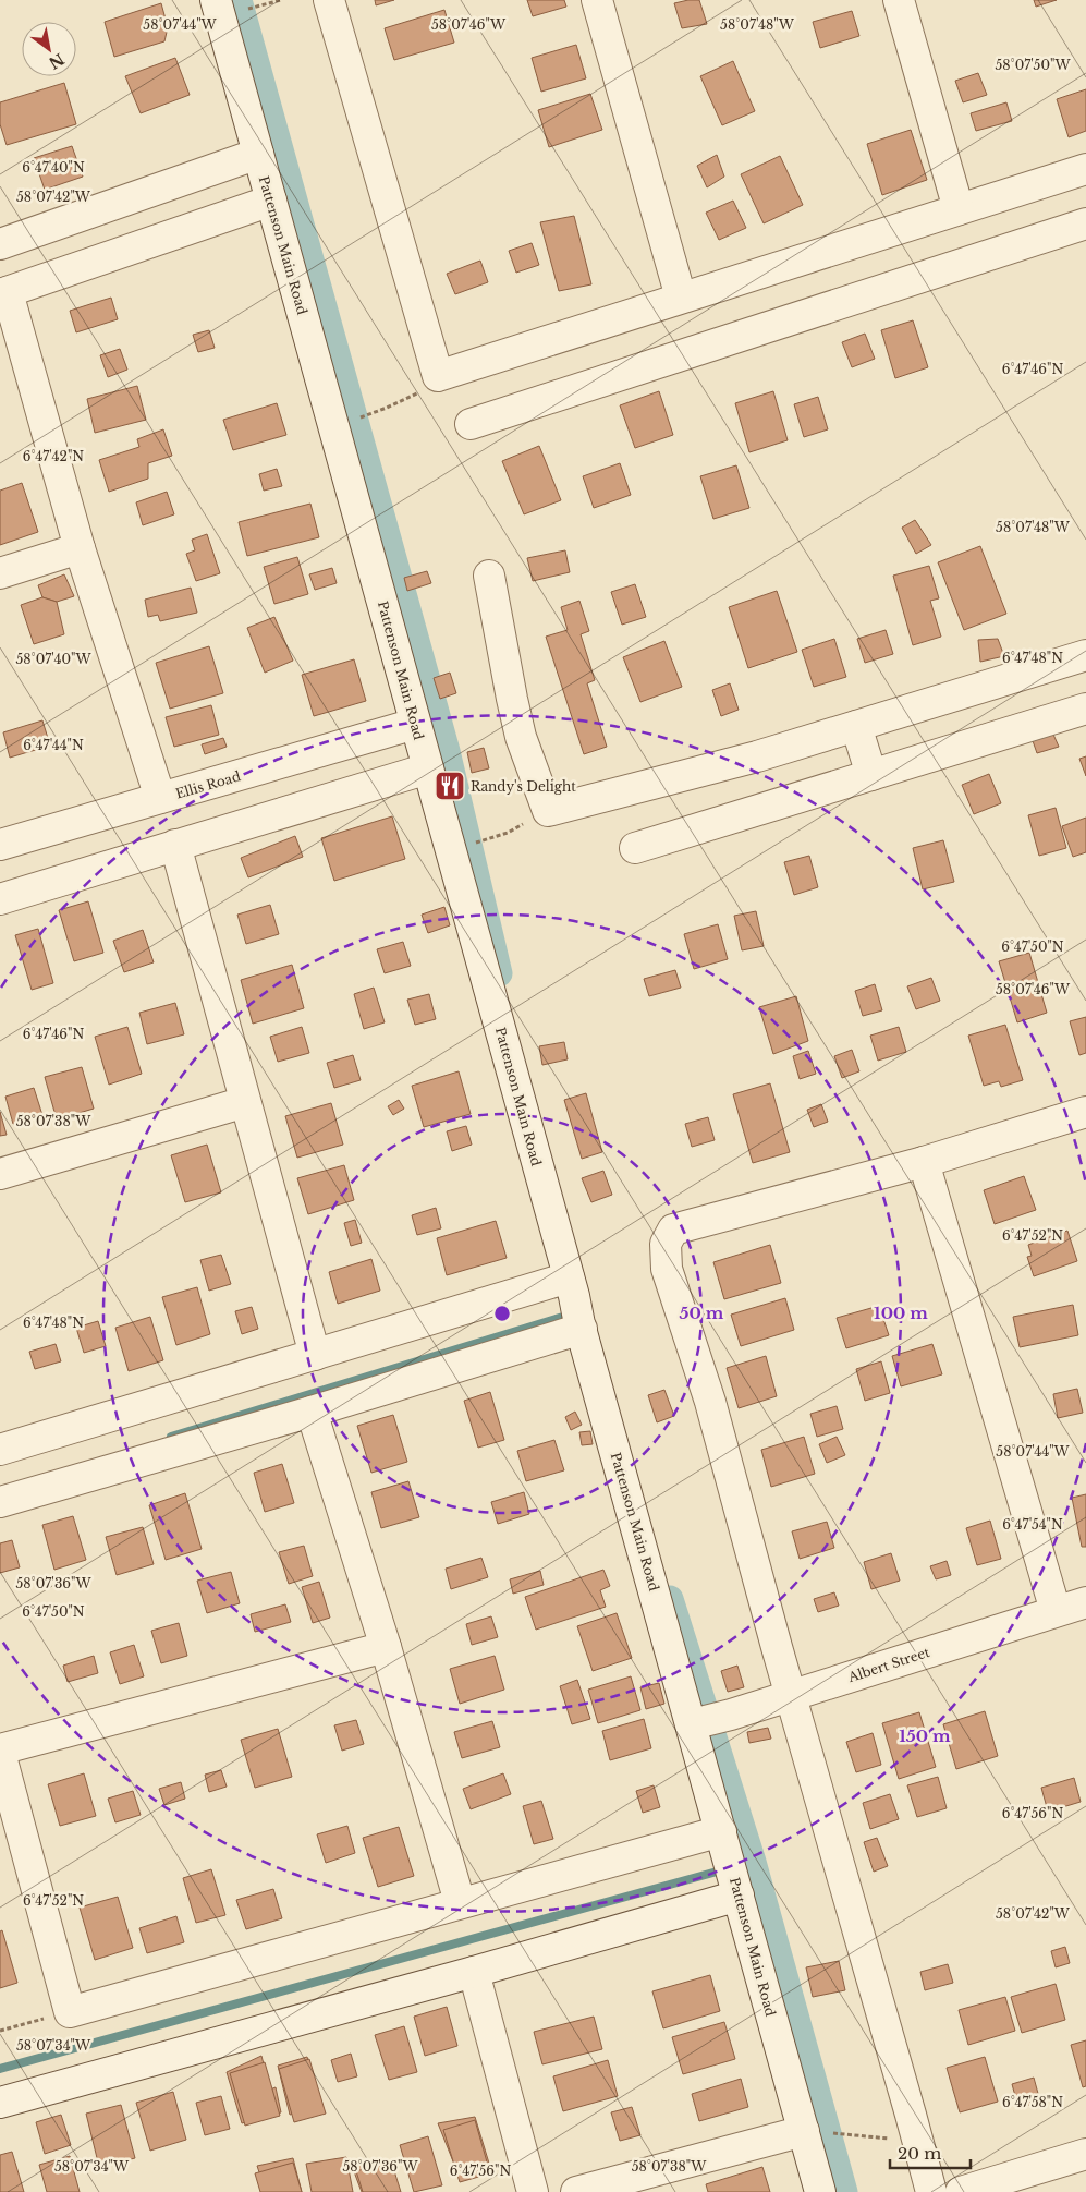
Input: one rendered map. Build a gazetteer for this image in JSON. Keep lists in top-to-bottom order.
{
  "streets": {
    "street": ["Pattenson Main Road", "Ellis Road", "Albert Street"]
  },
  "crossings": [
    ["Pattenson Main Road", "Ellis Road"],
    ["Pattenson Main Road", "Albert Street"]
  ],
  "places": {
    "restaurant": ["Randy's Delight"]
  },
  "scale_bar": "20 m",
  "north": "bottom right",
  "coordinates": [
    "58°07'44\"W",
    "58°07'46\"W",
    "58°07'48\"W",
    "58°07'50\"W",
    "6°47'40\"N",
    "58°07'42\"W",
    "6°47'46\"N",
    "6°47'42\"N",
    "6°47'48\"N",
    "58°07'40\"W",
    "6°47'44\"N",
    "6°47'50\"N",
    "58°07'38\"W",
    "6°47'52\"N",
    "6°47'54\"N",
    "58°07'36\"W",
    "6°47'56\"N",
    "58°07'34\"W",
    "6°47'58\"N"
  ],
  "rings": ["50 m", "100 m", "150 m"]
}
